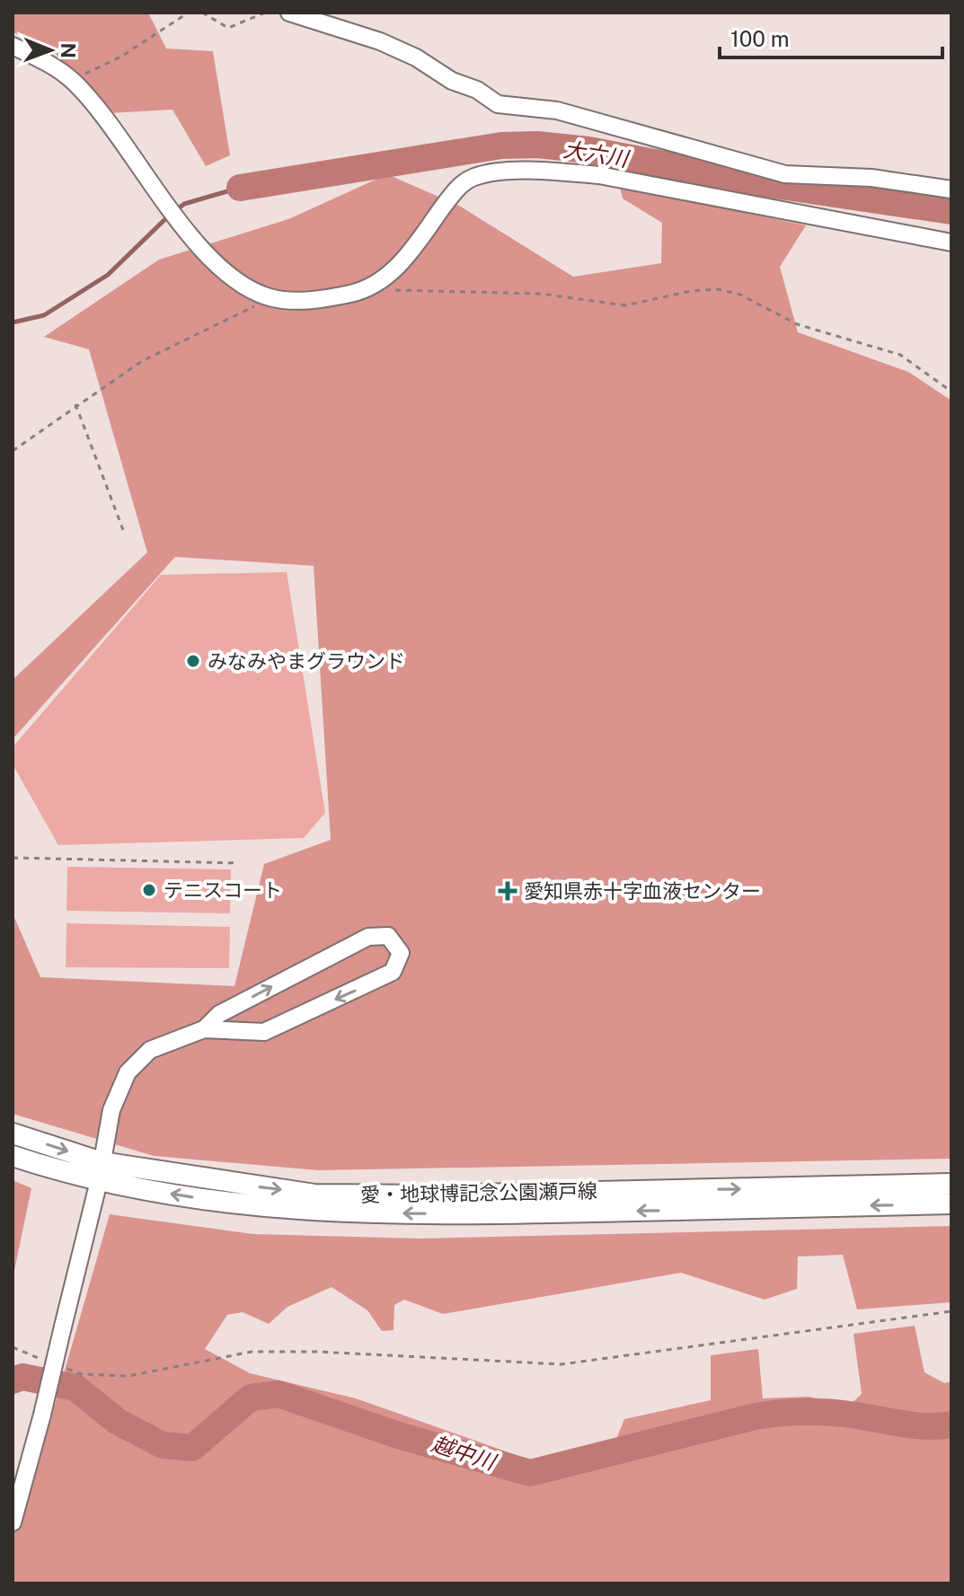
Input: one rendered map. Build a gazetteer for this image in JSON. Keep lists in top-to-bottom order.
{
  "streets": {
    "main road": ["愛・地球博記念公園瀬戸線"]
  },
  "water": ["大六川", "越中川"],
  "places": {
    "other": ["みなみやまグラウンド", "テニスコート"],
    "health": ["愛知県赤十字血液センター"]
  },
  "scale_bar": "100 m",
  "north": "right"
}
